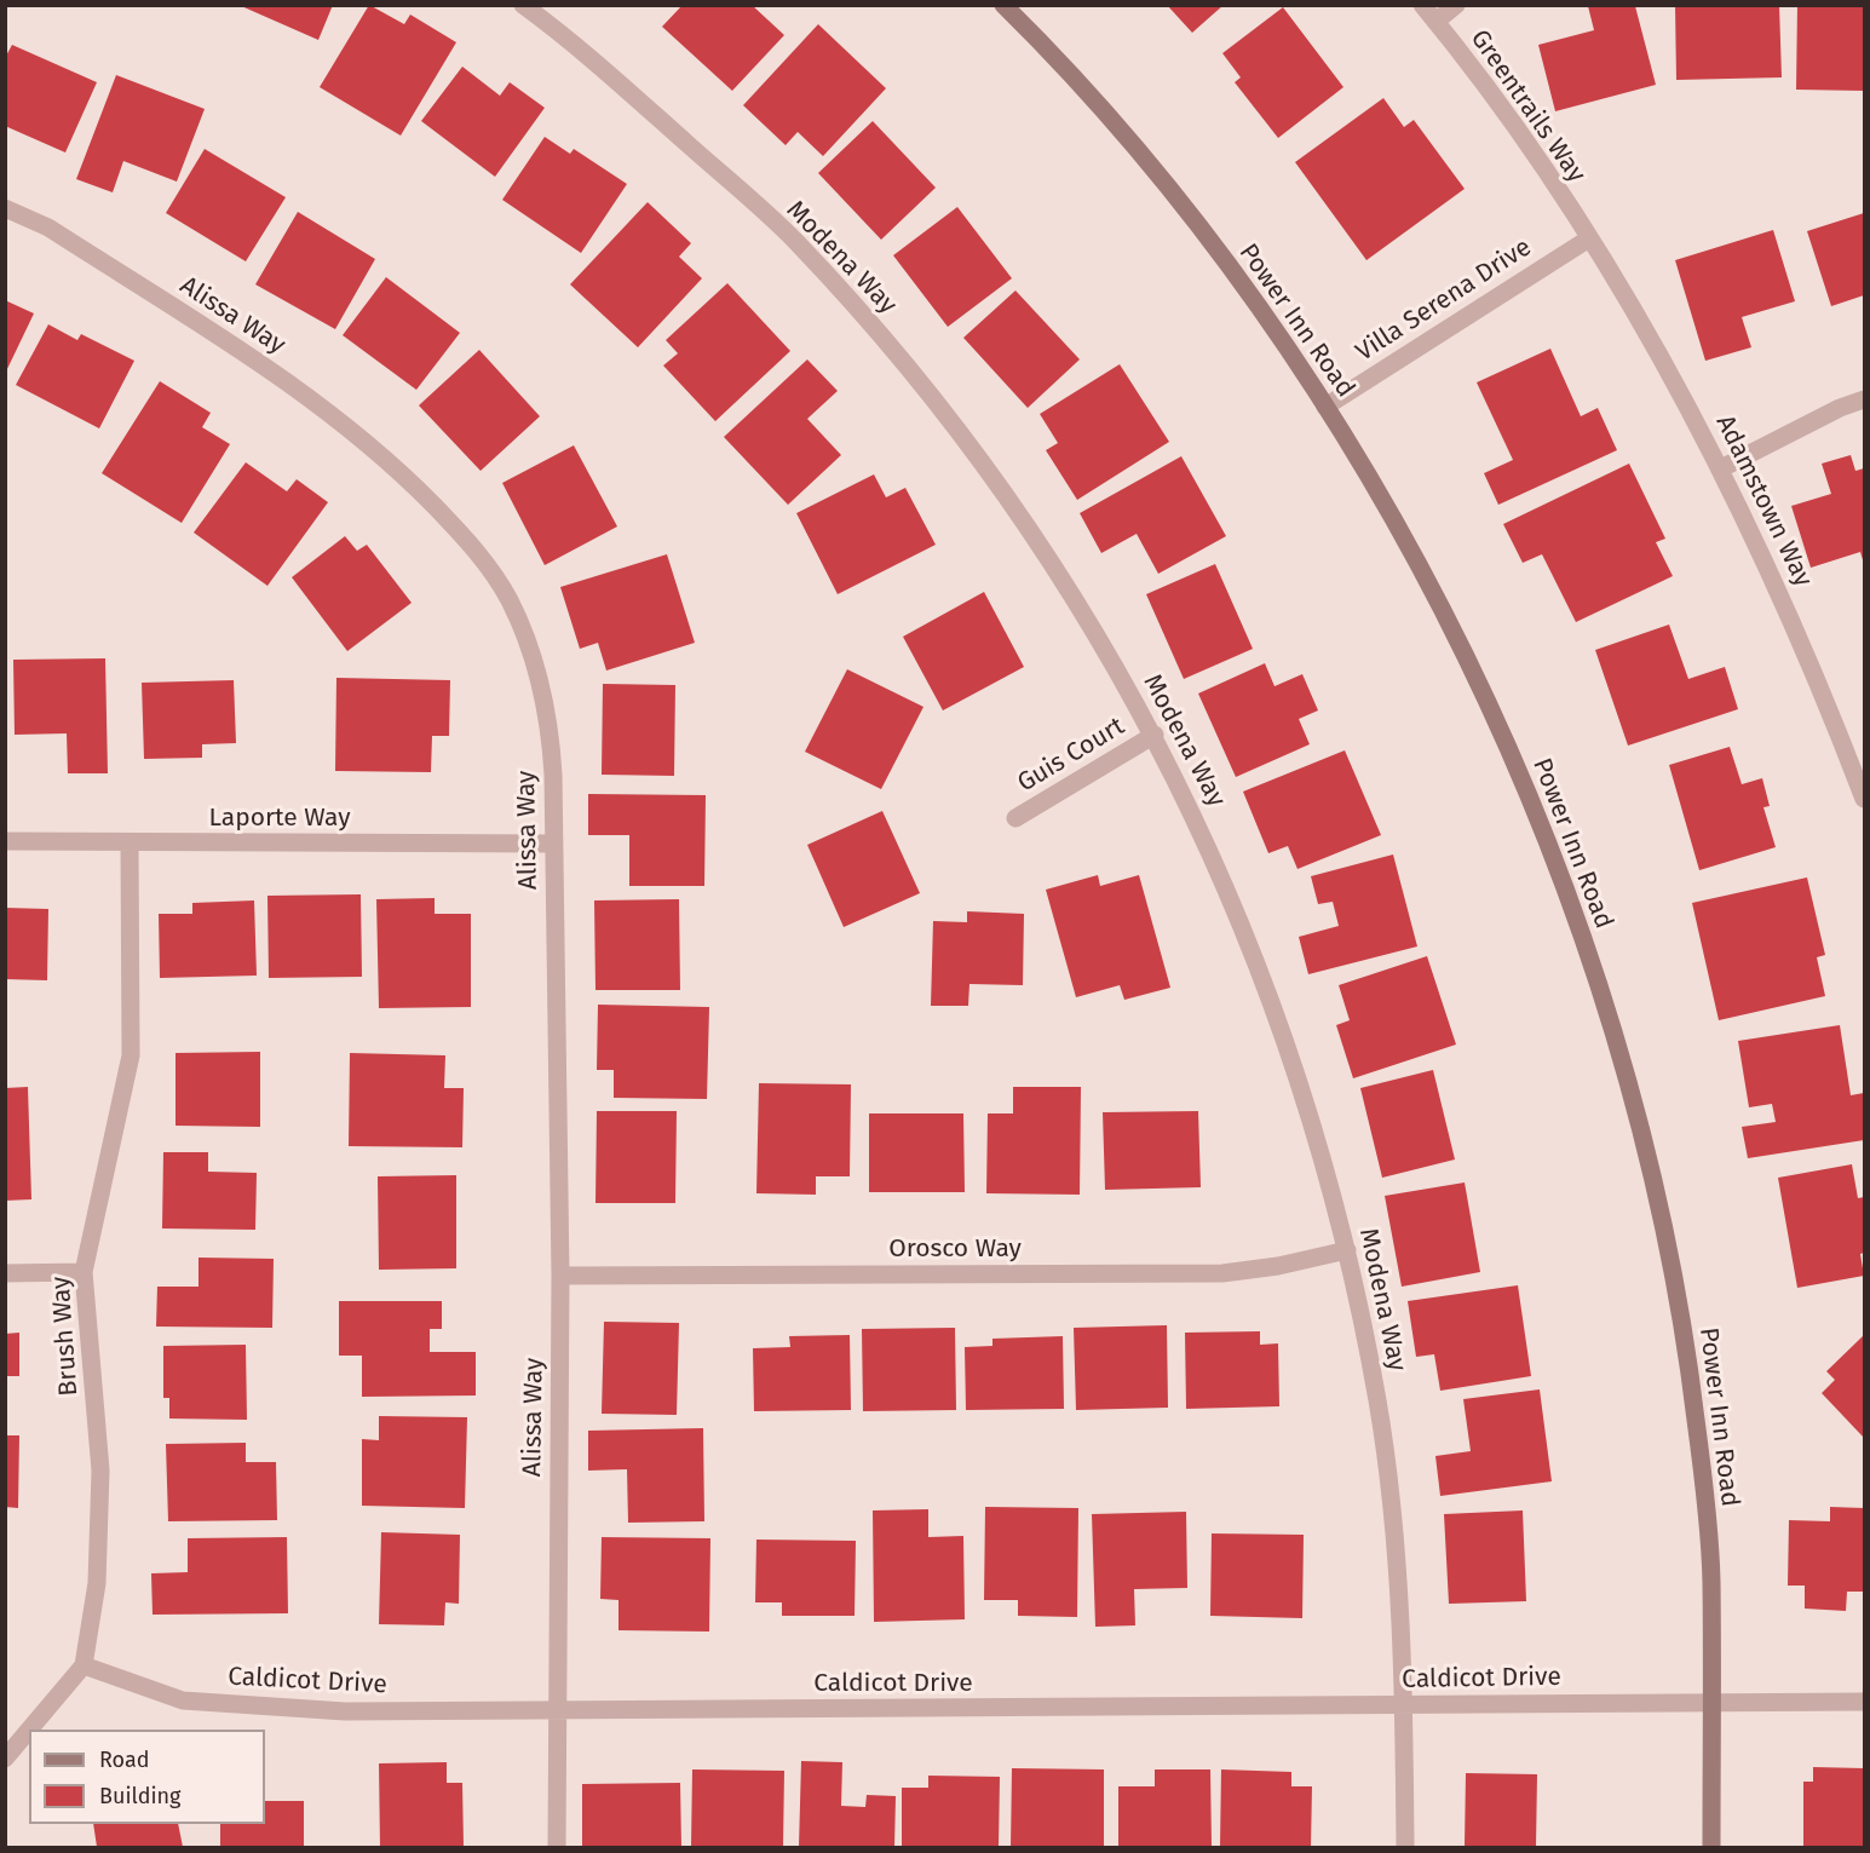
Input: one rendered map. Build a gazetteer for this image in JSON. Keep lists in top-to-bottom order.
{
  "streets": {
    "main road": ["Power Inn Road"],
    "street": [
      "Greentrails Way",
      "Modena Way",
      "Villa Serena Drive",
      "Alissa Way",
      "Adamstown Way",
      "Guis Court",
      "Laporte Way",
      "Orosco Way",
      "Brush Way",
      "Caldicot Drive"
    ]
  },
  "crossings": [
    ["Greentrails Way", "Villa Serena Drive"],
    ["Greentrails Way", "Adamstown Way"],
    ["Modena Way", "Guis Court"],
    ["Modena Way", "Orosco Way"],
    ["Modena Way", "Caldicot Drive"],
    ["Villa Serena Drive", "Power Inn Road"],
    ["Villa Serena Drive", "Adamstown Way"],
    ["Alissa Way", "Laporte Way"],
    ["Alissa Way", "Orosco Way"],
    ["Alissa Way", "Caldicot Drive"],
    ["Power Inn Road", "Caldicot Drive"],
    ["Laporte Way", "Brush Way"],
    ["Brush Way", "Caldicot Drive"]
  ],
  "legend": ["Road", "Building"]
}
